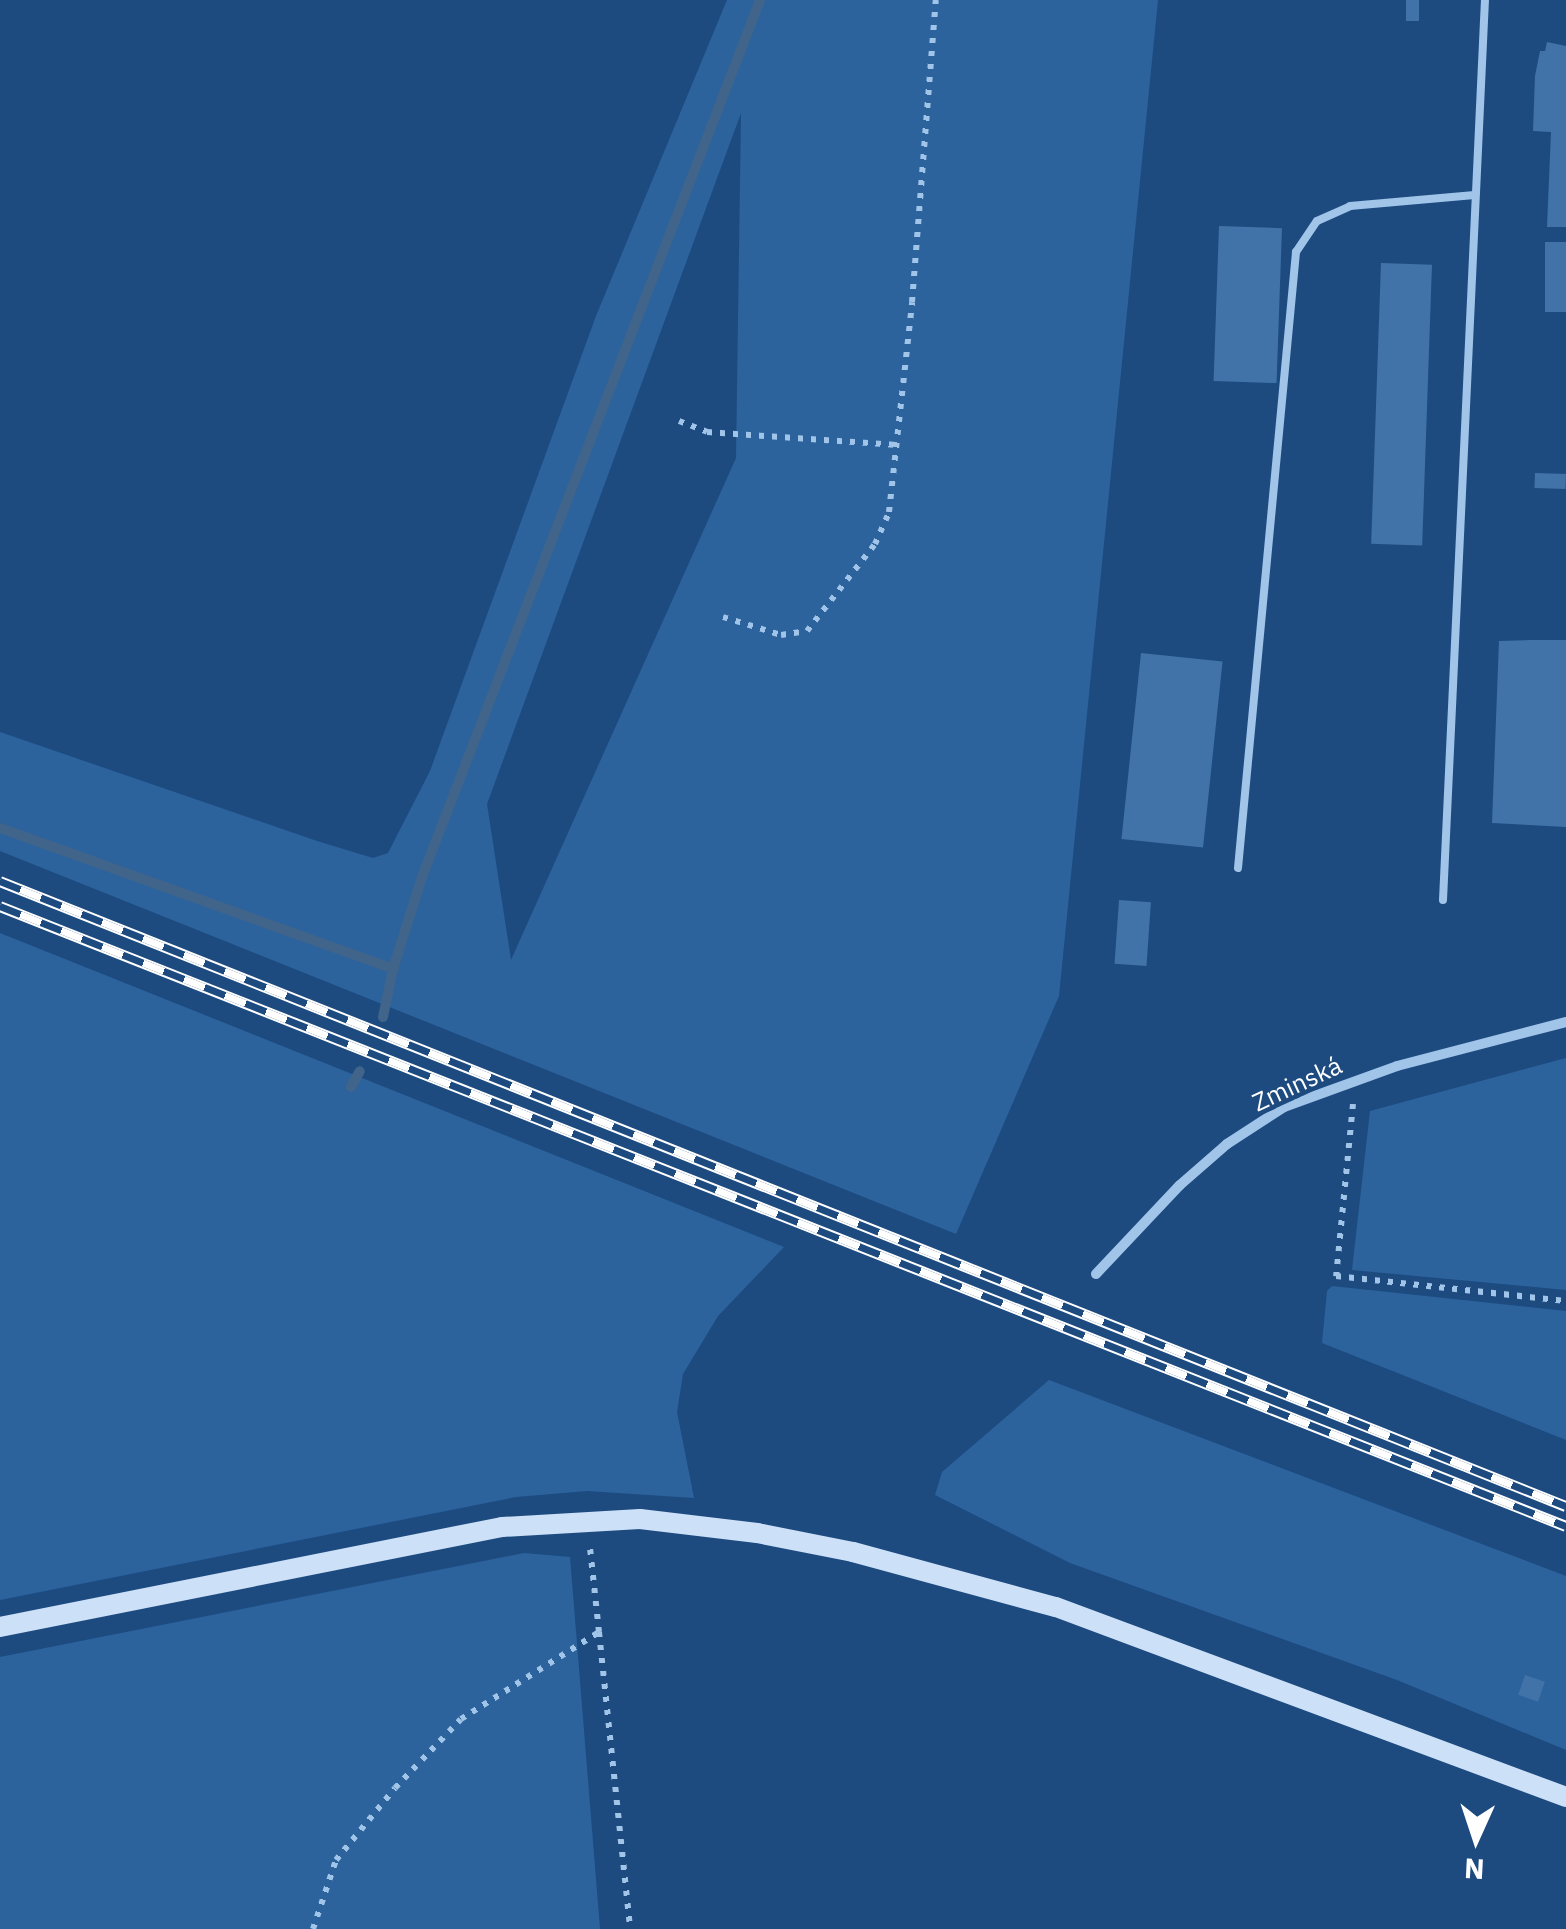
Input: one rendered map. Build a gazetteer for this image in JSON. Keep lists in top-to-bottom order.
{
  "streets": {
    "street": ["Zminská"]
  },
  "north": "bottom"
}
